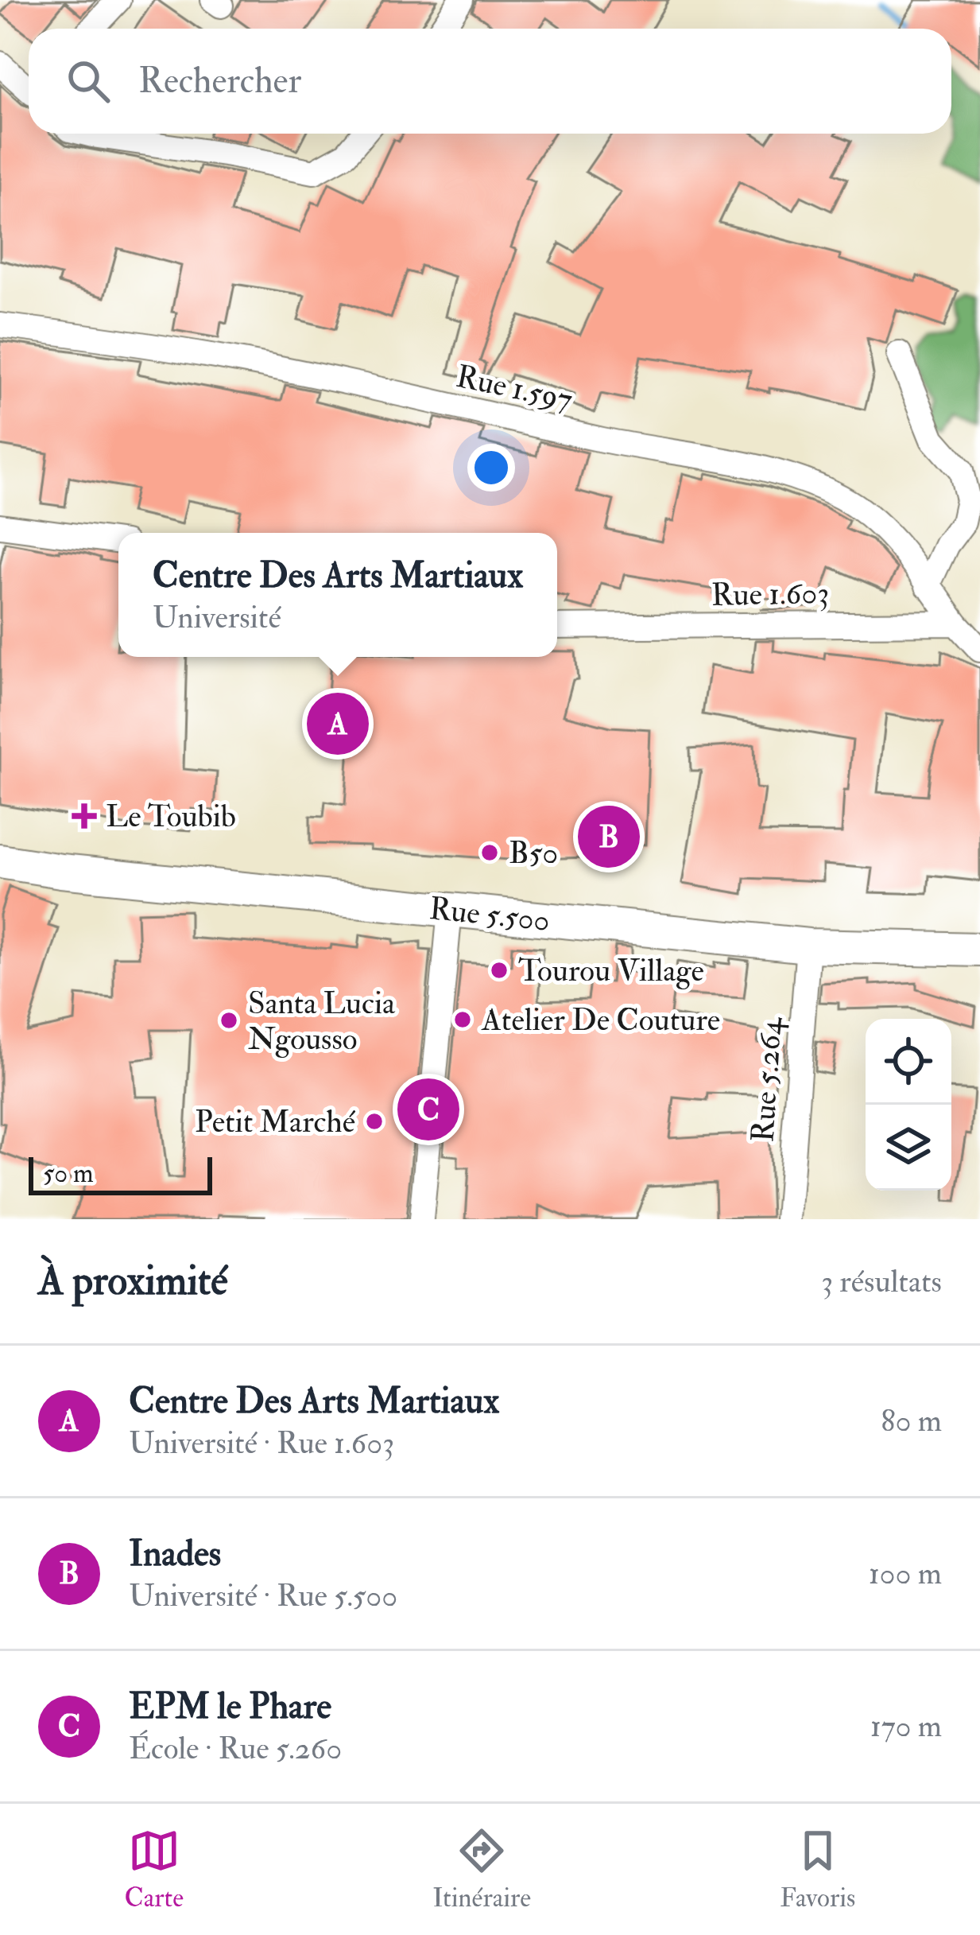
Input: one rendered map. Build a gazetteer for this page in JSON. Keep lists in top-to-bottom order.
{
  "streets": {
    "main road": ["Rue 5.500"],
    "street": ["Rue 1.597", "Rue 1.603", "Rue 5.264"]
  },
  "crossings": [
    ["Rue 1.597", "Rue 1.603"],
    ["Rue 5.500", "Rue 5.264"]
  ],
  "places": {
    "health": ["Le Toubib"],
    "other": [
      "B50",
      "Tourou Village",
      "Atelier De Couture",
      "Santa Lucia Ngousso",
      "Petit Marché"
    ]
  },
  "scale_bar": "50 m",
  "page": {
    "search": "Rechercher",
    "popup": ["Centre Des Arts Martiaux", "Université"],
    "pins": ["A", "B", "C"],
    "scale": "50 m",
    "heading": ["À proximité", "3 résultats"],
    "list": [
      {
        "mark": "A",
        "name": "Centre Des Arts Martiaux",
        "note": "Université · Rue 1.603",
        "value": "80 m"
      },
      {
        "mark": "B",
        "name": "Inades",
        "note": "Université · Rue 5.500",
        "value": "100 m"
      },
      {
        "mark": "C",
        "name": "EPM le Phare",
        "note": "École · Rue 5.260",
        "value": "170 m"
      }
    ],
    "nav": ["Carte", "Itinéraire", "Favoris"]
  }
}
